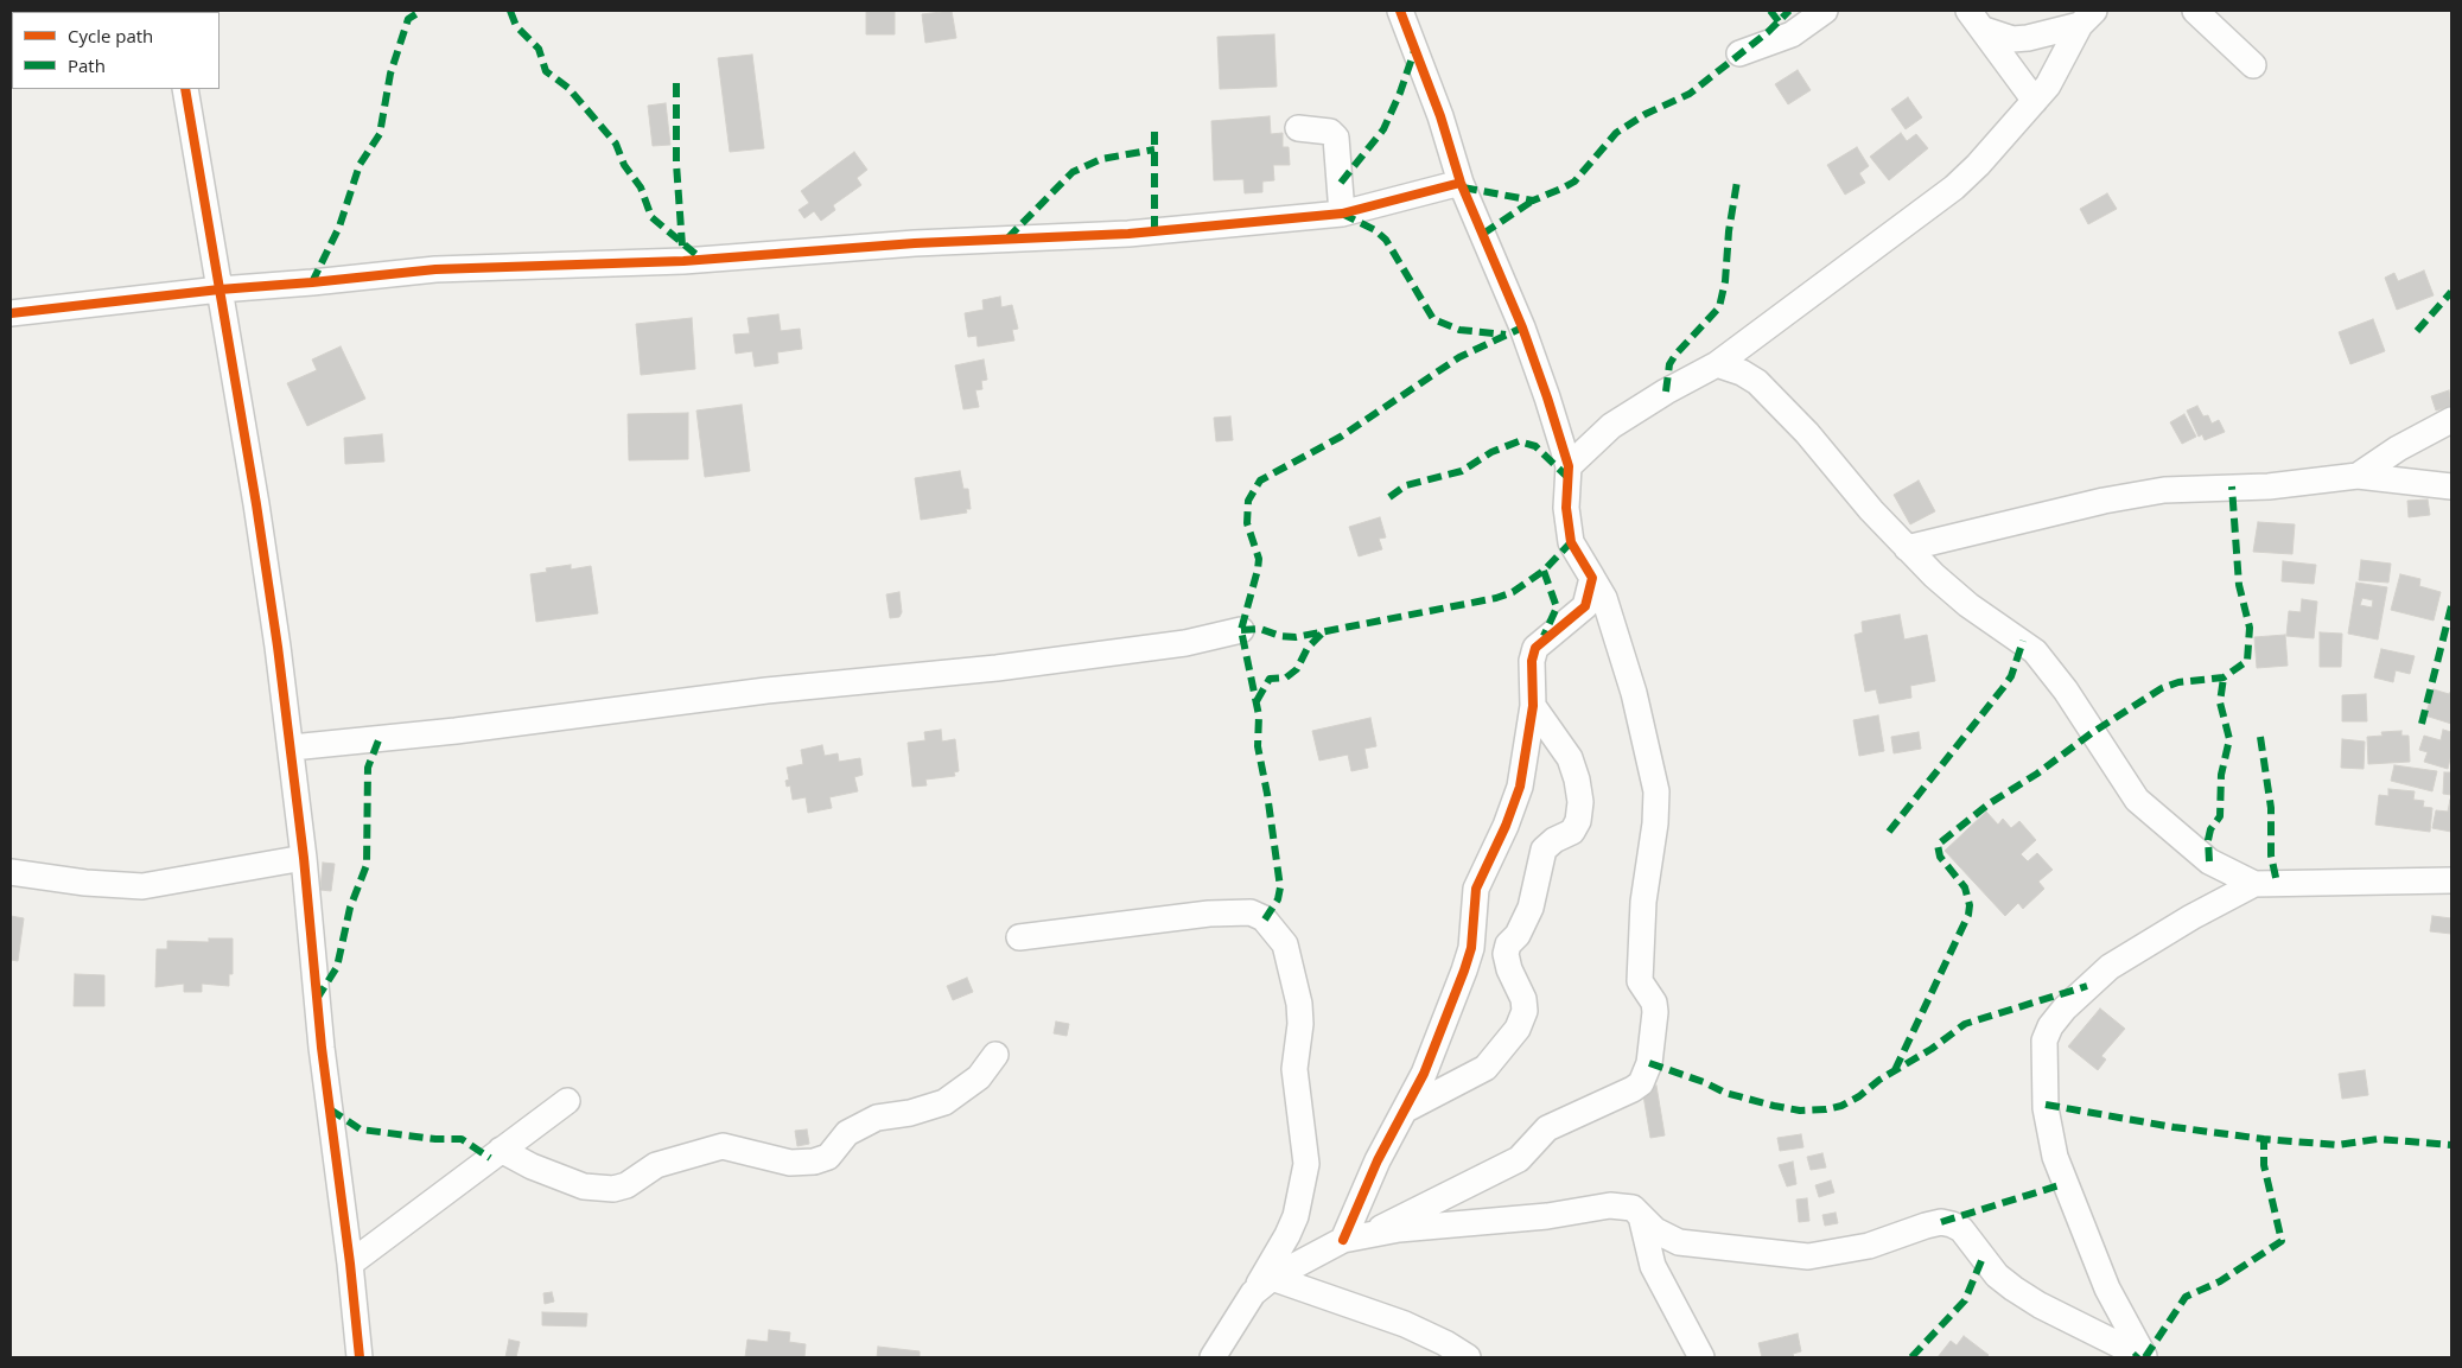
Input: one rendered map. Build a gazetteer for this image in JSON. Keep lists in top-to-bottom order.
{
  "legend": ["Cycle path", "Path"]
}
